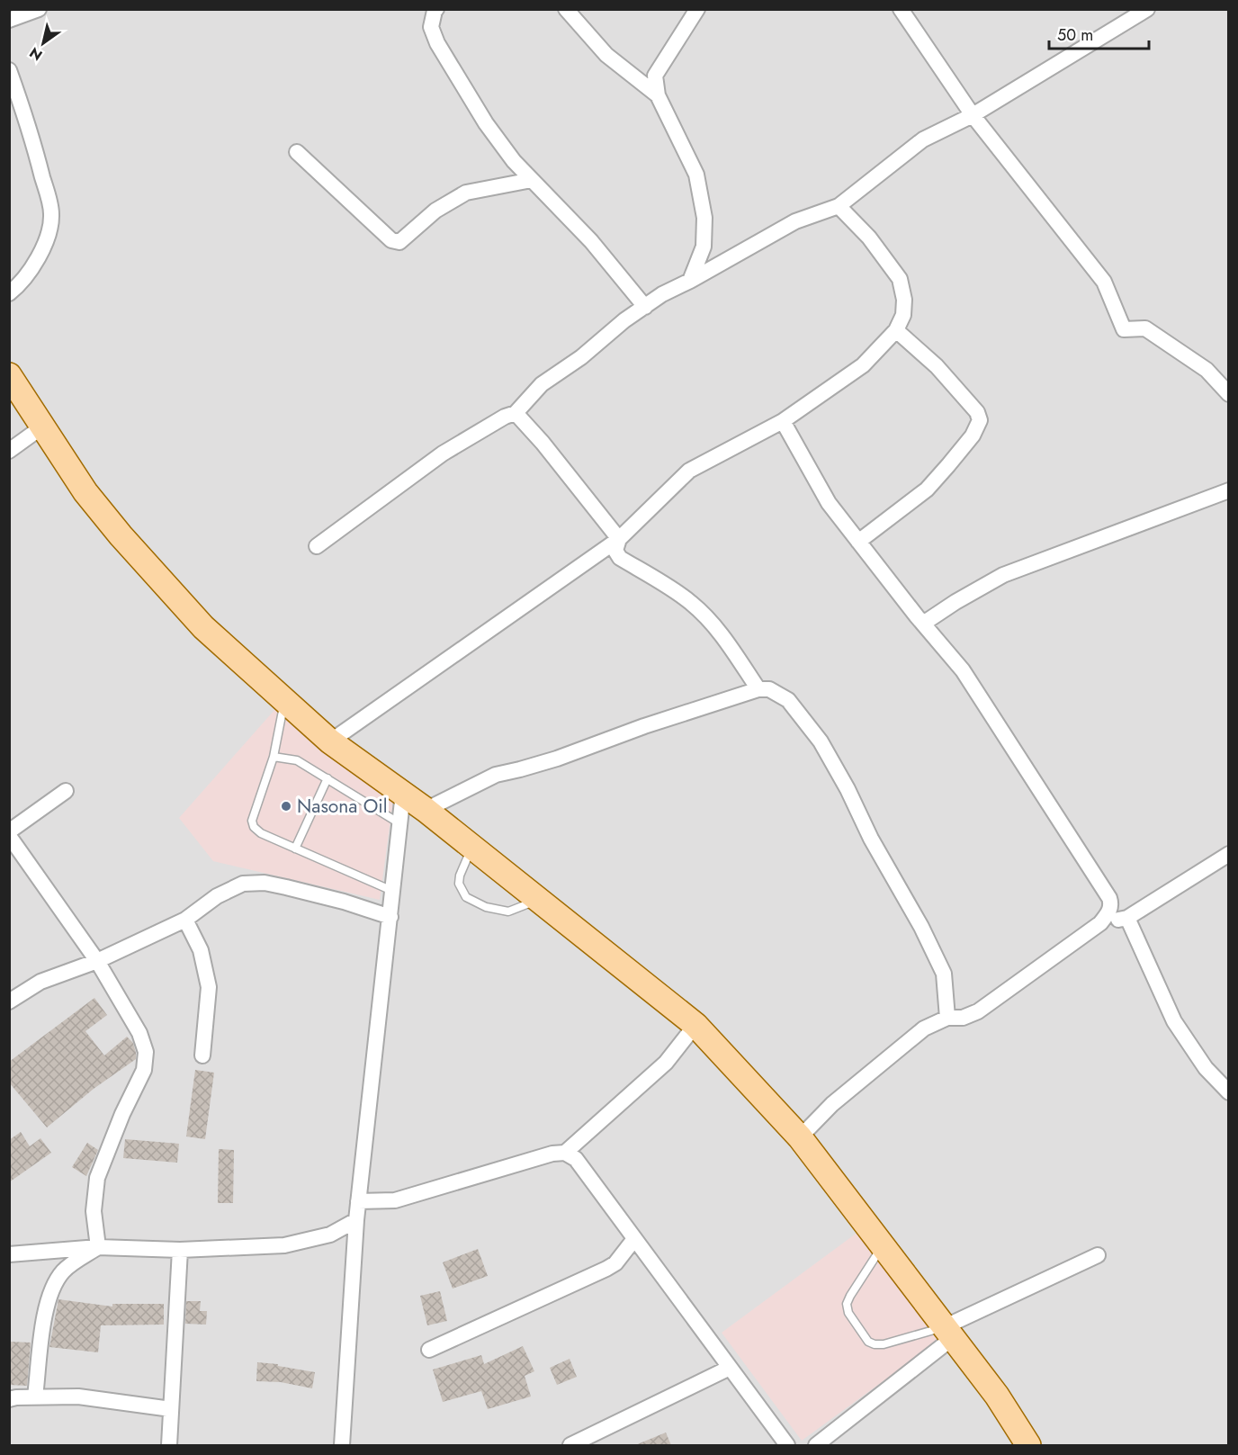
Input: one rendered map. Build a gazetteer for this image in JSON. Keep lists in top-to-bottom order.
{
  "places": ["Nasona Oil"],
  "scale_bar": "50 m",
  "north": "bottom left"
}
